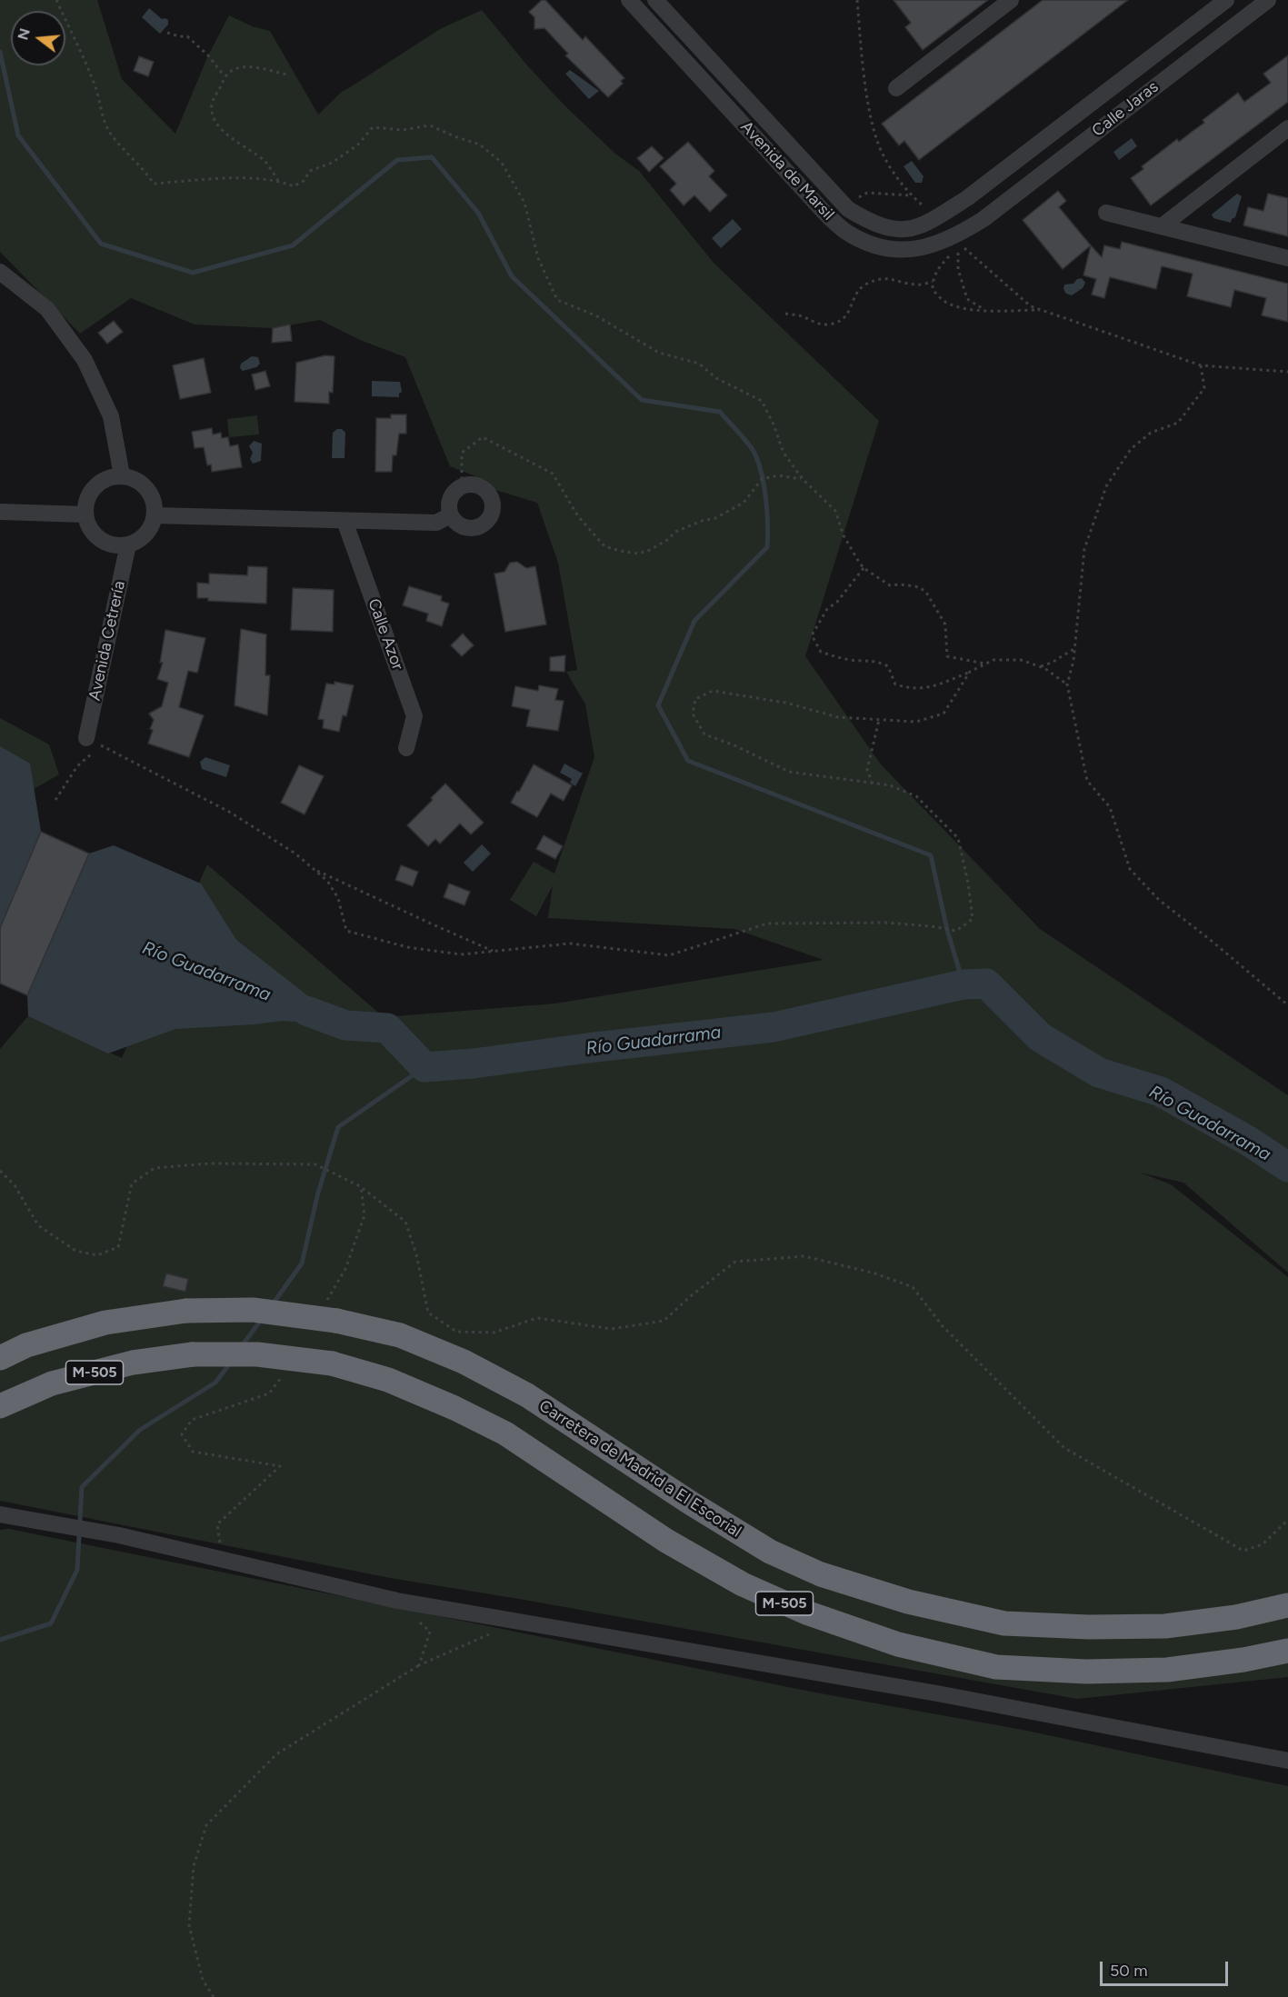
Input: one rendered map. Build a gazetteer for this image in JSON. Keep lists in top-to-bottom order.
{
  "streets": {
    "highway": ["M-505", "Carretera de Madrid a El Escorial"],
    "street": [
      "Calle Jaras",
      "Avenida de Marsil",
      "Calle Azor",
      "Avenida Cetrería"
    ]
  },
  "crossings": [
    ["Calle Jaras", "Avenida de Marsil"],
    ["M-505", "Carretera de Madrid a El Escorial"]
  ],
  "water": ["Río Guadarrama"],
  "scale_bar": "50 m",
  "north": "left"
}
